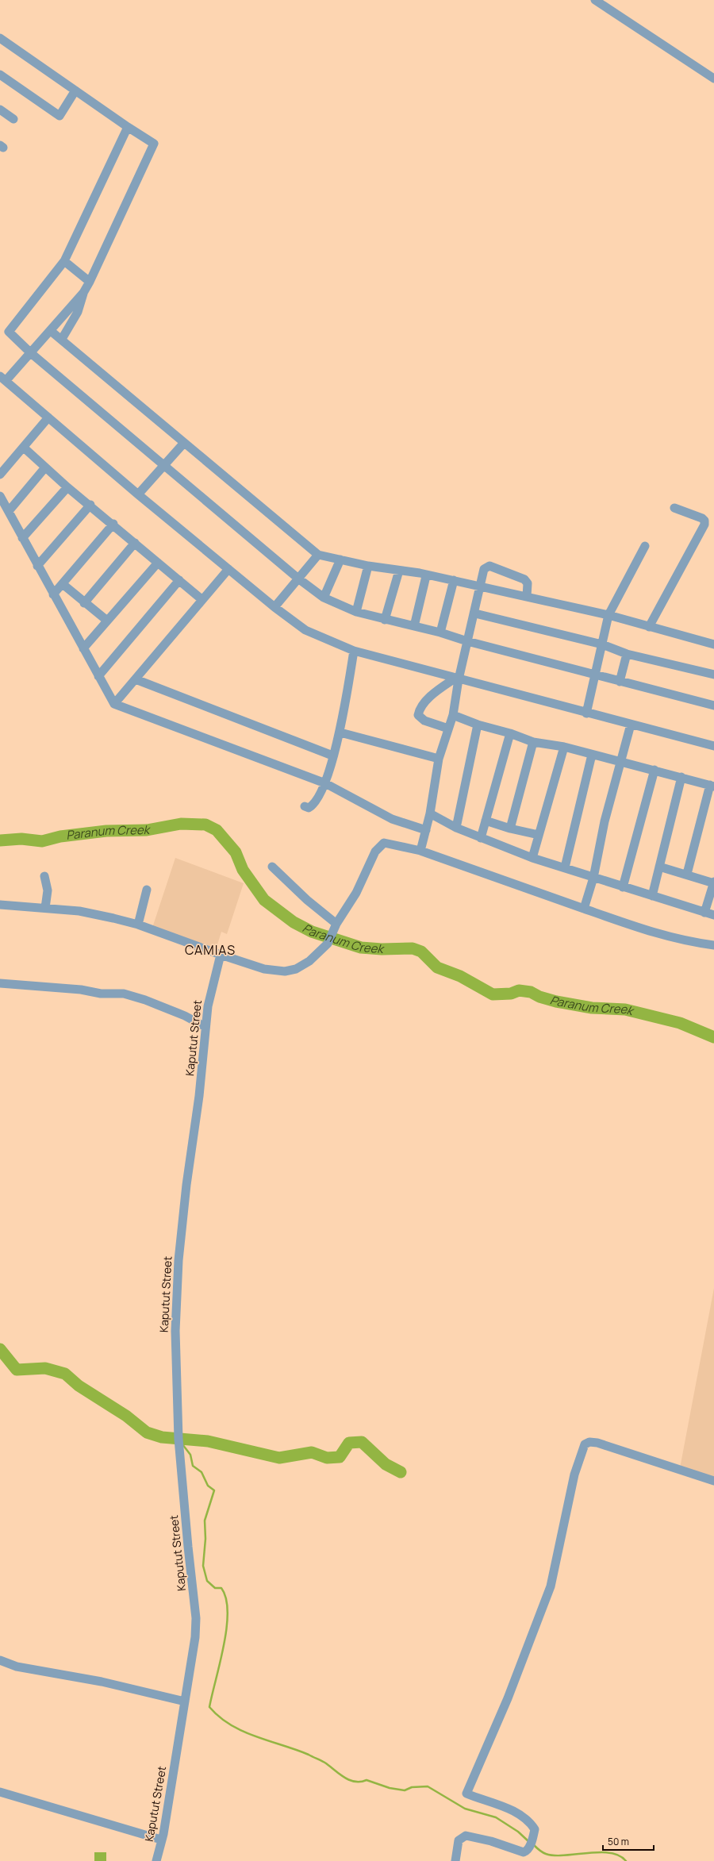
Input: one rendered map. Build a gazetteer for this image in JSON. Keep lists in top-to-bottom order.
{
  "streets": {
    "street": ["Kaputut Street"]
  },
  "districts": ["CAMIAS"],
  "water": ["Paranum Creek"],
  "scale_bar": "50 m"
}
